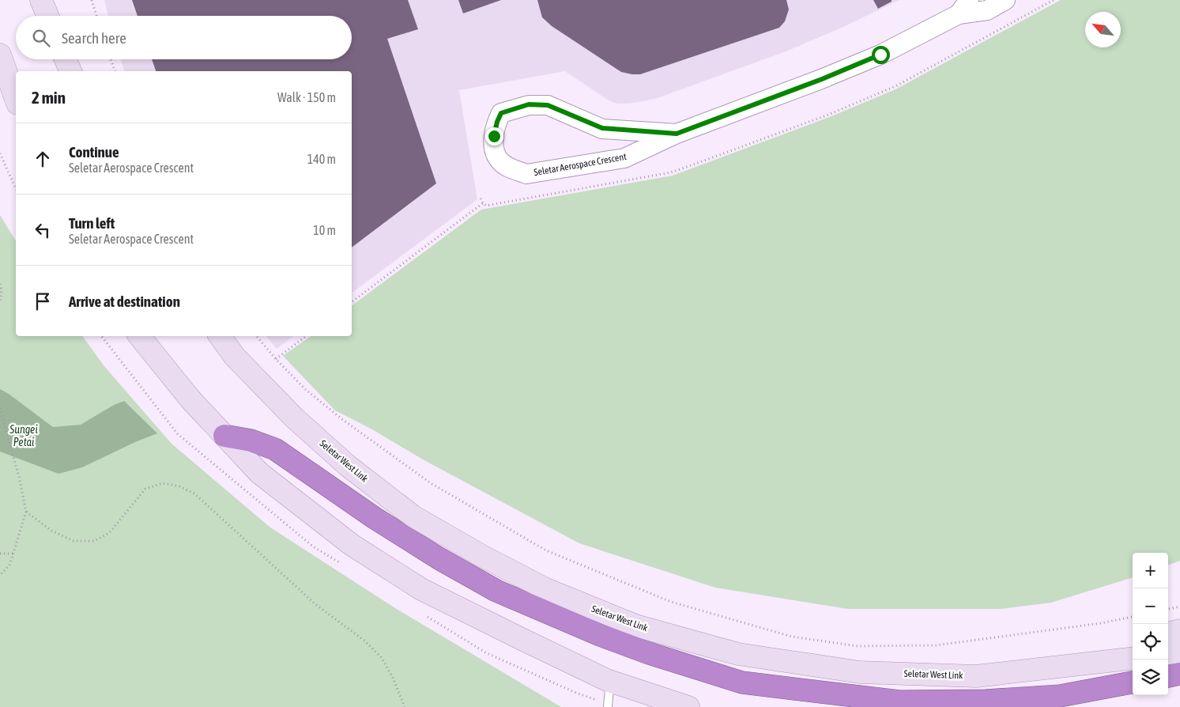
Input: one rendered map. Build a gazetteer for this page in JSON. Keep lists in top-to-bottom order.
{
  "streets": {
    "main road": ["Seletar West Link"],
    "street": ["Seletar Aerospace Crescent"]
  },
  "water": ["Sungei Petai"],
  "north": "top left",
  "page": {
    "search": "Search here",
    "heading": ["2 min", "Walk · 150 m"],
    "list": [
      ["Continue", "Seletar Aerospace Crescent", "140 m"],
      ["Turn left", "Seletar Aerospace Crescent", "10 m"],
      "Arrive at destination"
    ],
    "map_buttons": ["+", "−"]
  }
}
